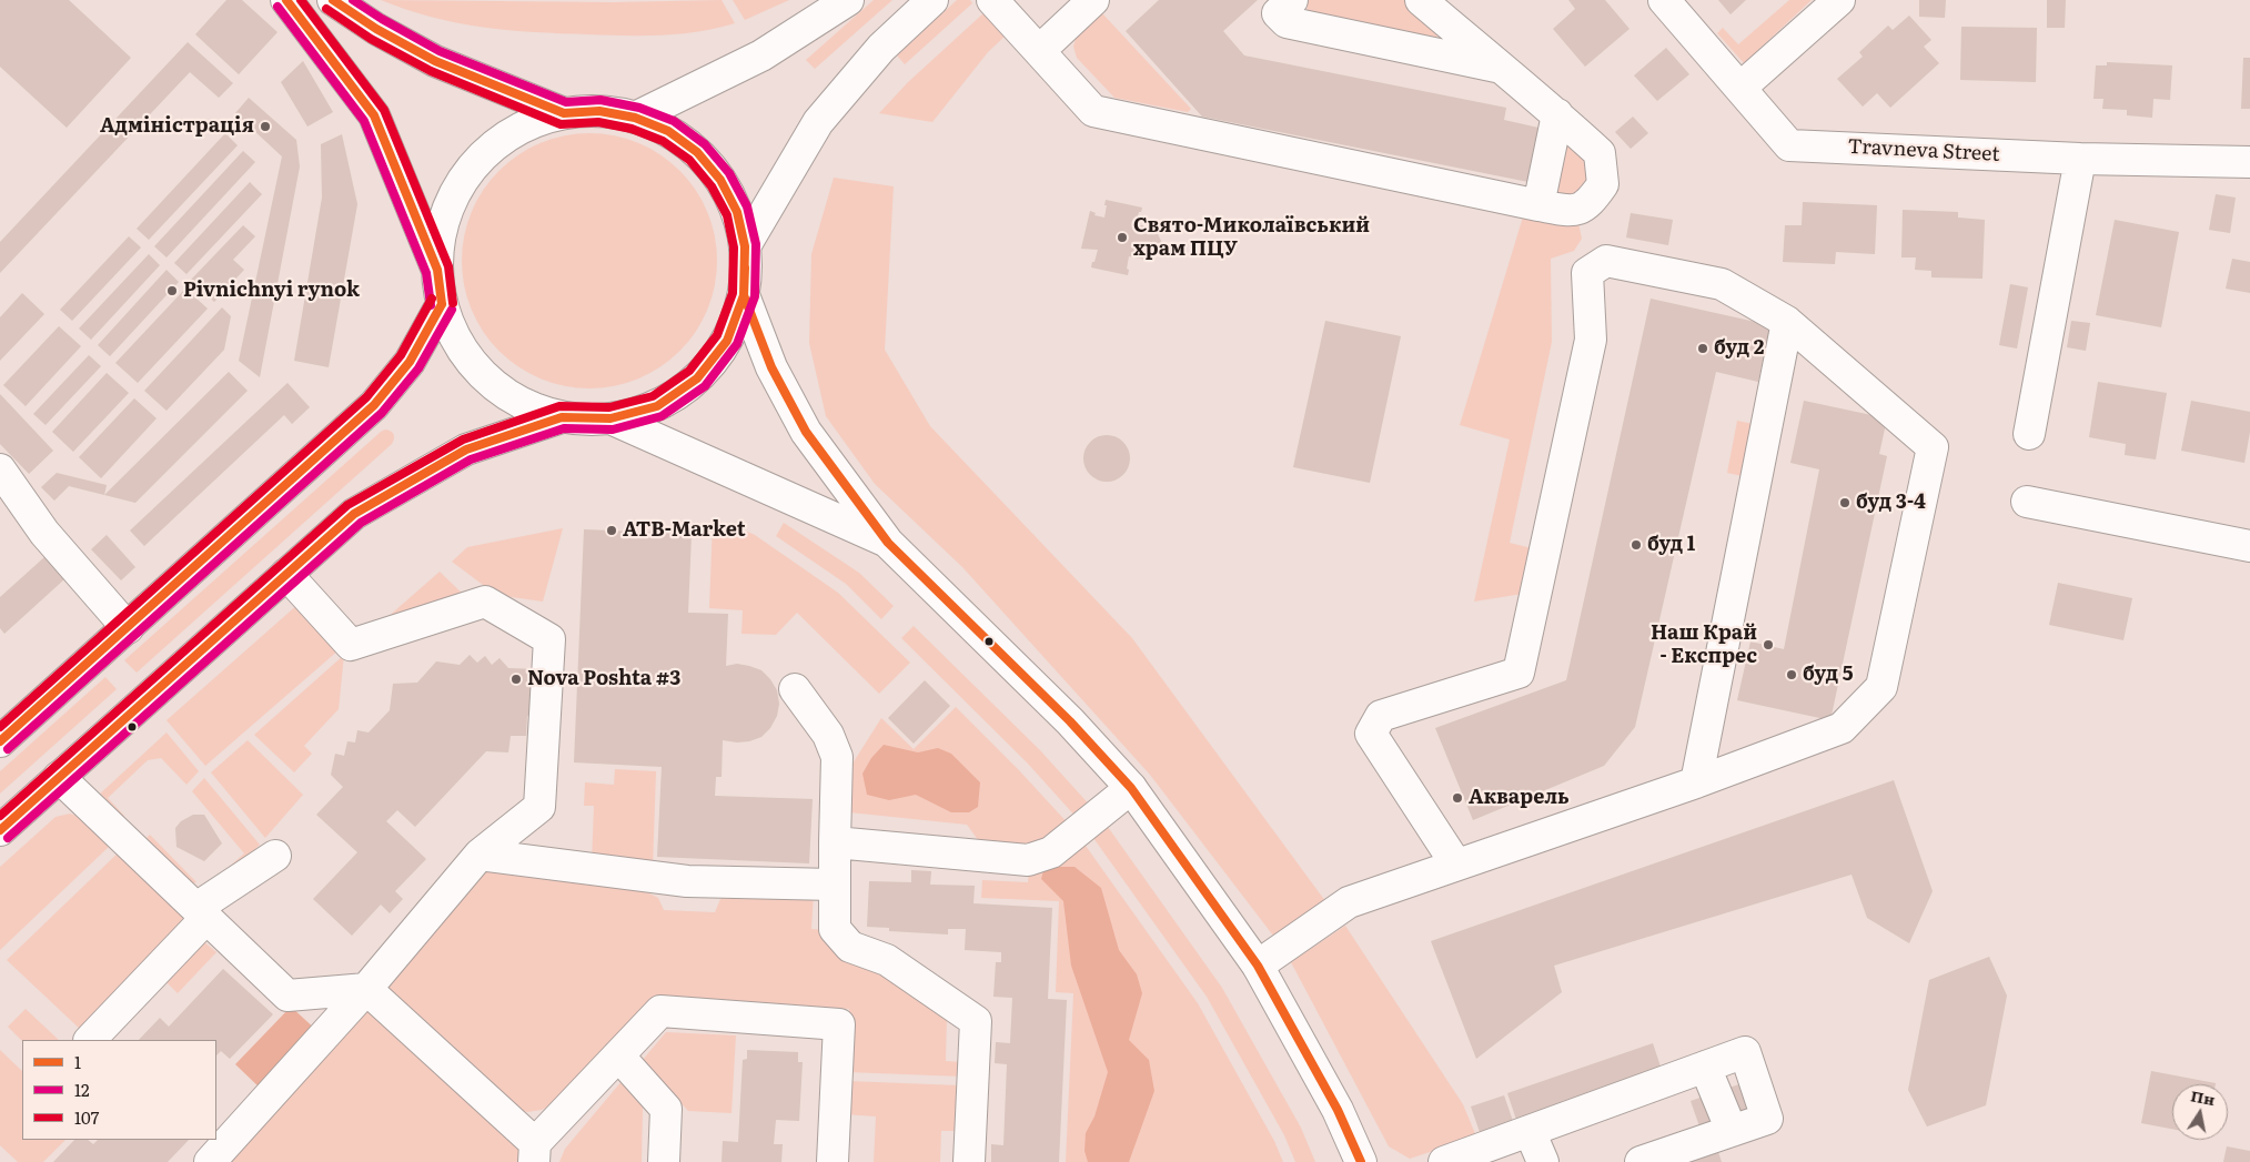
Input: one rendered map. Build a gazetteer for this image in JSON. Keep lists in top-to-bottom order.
{
  "streets": {
    "main road": ["Travneva Street"]
  },
  "places": [
    "Адміністрація",
    "Свято-Миколаївський храм ПЦУ",
    "Pivnichnyi rynok",
    "буд 2",
    "буд 3-4",
    "ATB-Market",
    "буд 1",
    "Наш Край - Експрес",
    "буд 5",
    "Nova Poshta #3",
    "Акварель"
  ],
  "lines": ["transit line 1", "transit line 12", "transit line 107"],
  "legend": ["1", "12", "107"],
  "north": "top"
}
